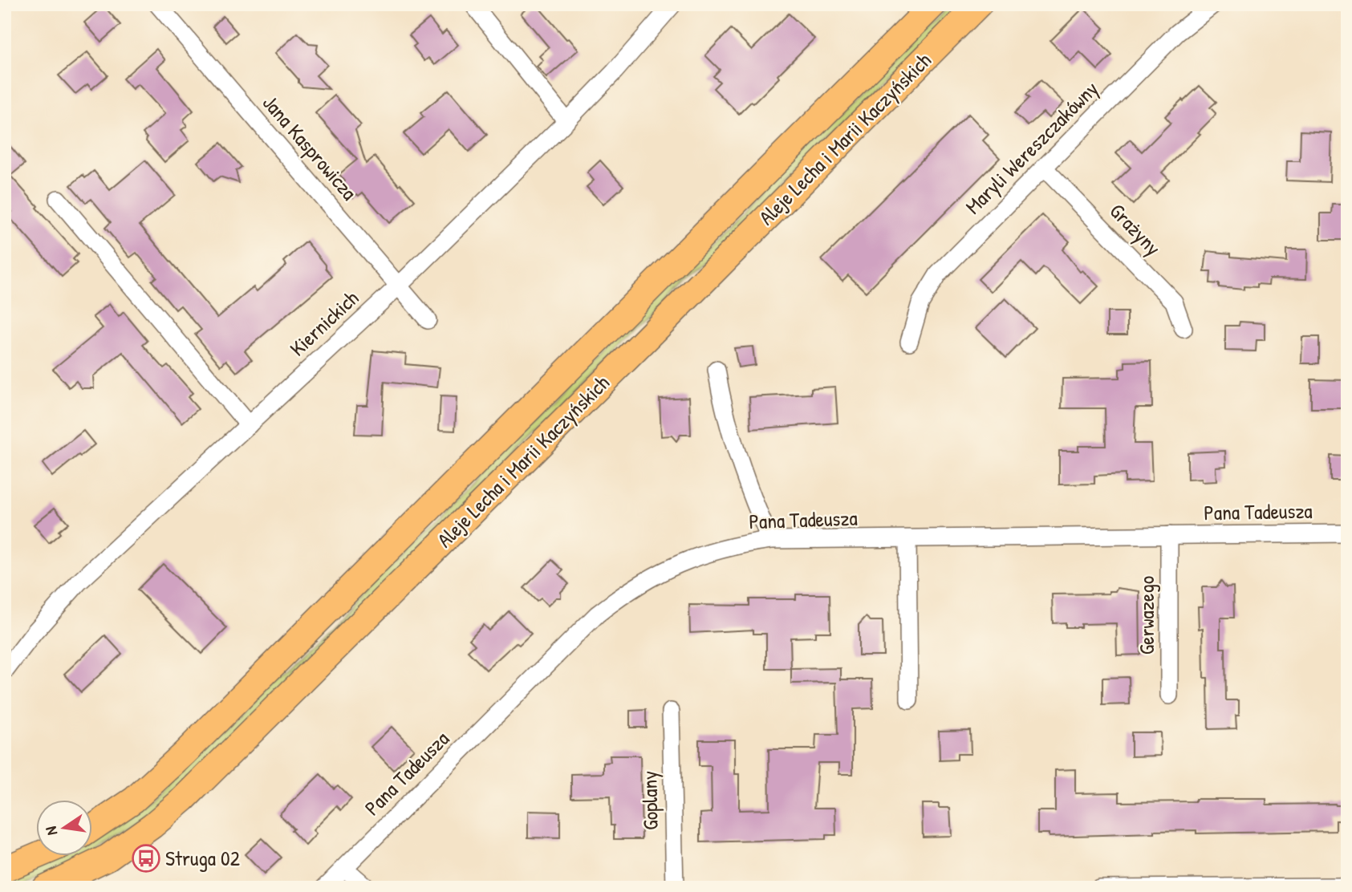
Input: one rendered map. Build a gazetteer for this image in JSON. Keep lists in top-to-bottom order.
{
  "streets": {
    "main road": ["Aleje Lecha i Marii Kaczyńskich"],
    "street": [
      "Jana Kasprowicza",
      "Maryli Wereszczakówny",
      "Grażyny",
      "Kiernickich",
      "Pana Tadeusza",
      "Gerwazego",
      "Goplany"
    ]
  },
  "crossings": [
    ["Jana Kasprowicza", "Kiernickich"],
    ["Maryli Wereszczakówny", "Grażyny"],
    ["Pana Tadeusza", "Gerwazego"]
  ],
  "places": {
    "bus stop": ["Struga 02"]
  },
  "north": "left"
}
